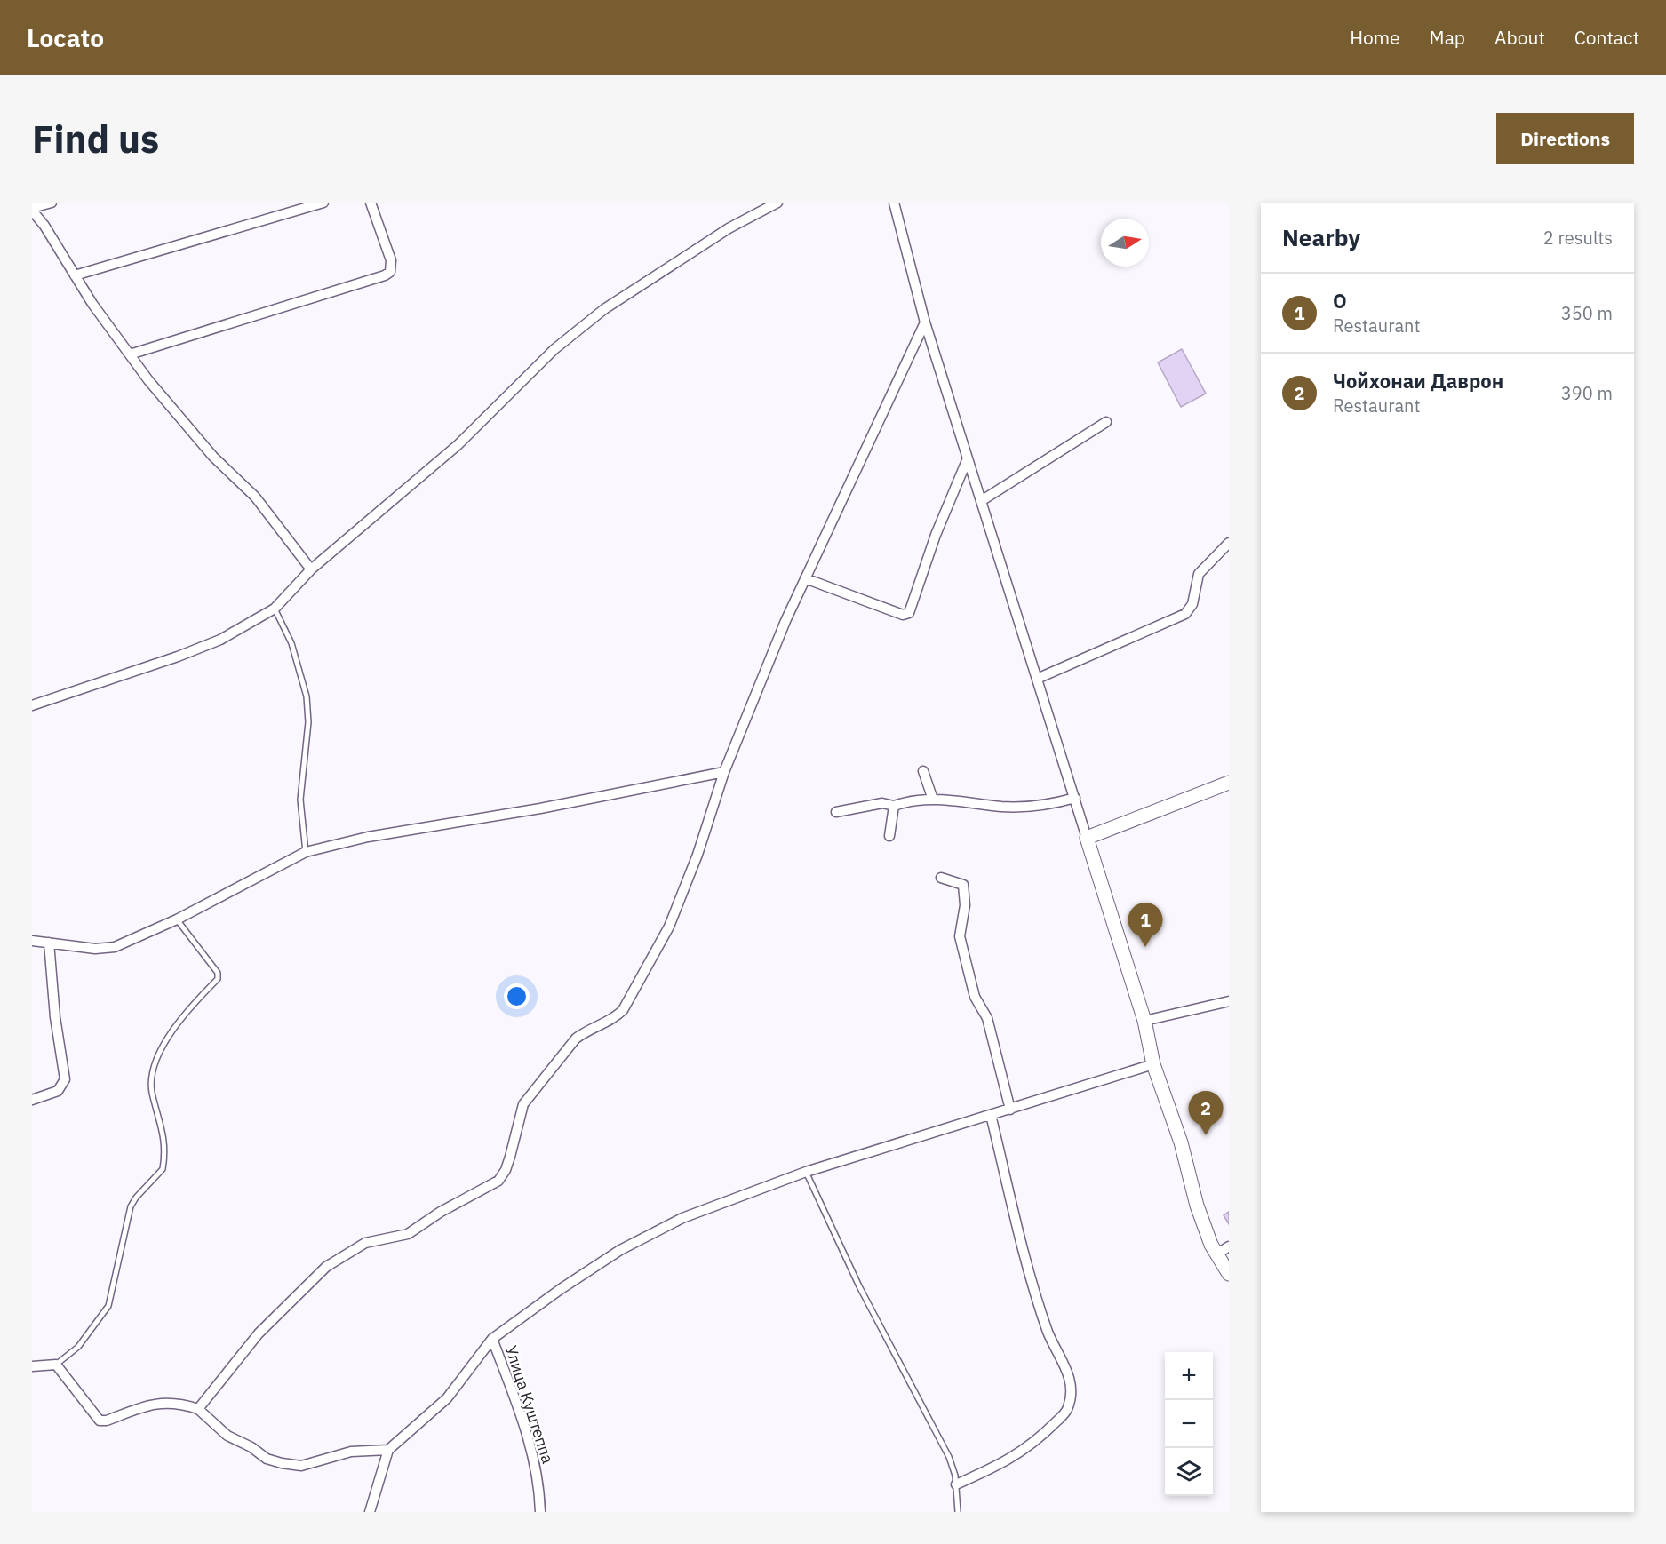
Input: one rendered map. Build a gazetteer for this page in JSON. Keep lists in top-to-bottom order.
{
  "streets": {
    "street": ["Улица Куштеппа"]
  },
  "north": "right",
  "page": {
    "header": "Locato",
    "nav": [
      "Home",
      "Map",
      "About",
      "Contact"
    ],
    "buttons": "Directions",
    "title": "Find us",
    "heading": ["Nearby", "2 results"],
    "list": [
      {
        "mark": "1",
        "name": "O",
        "note": "Restaurant",
        "value": "350 m"
      },
      {
        "mark": "2",
        "name": "Чойхонаи Даврон",
        "note": "Restaurant",
        "value": "390 m"
      }
    ],
    "pins": ["1", "2"],
    "map_buttons": ["+", "−"]
  }
}
